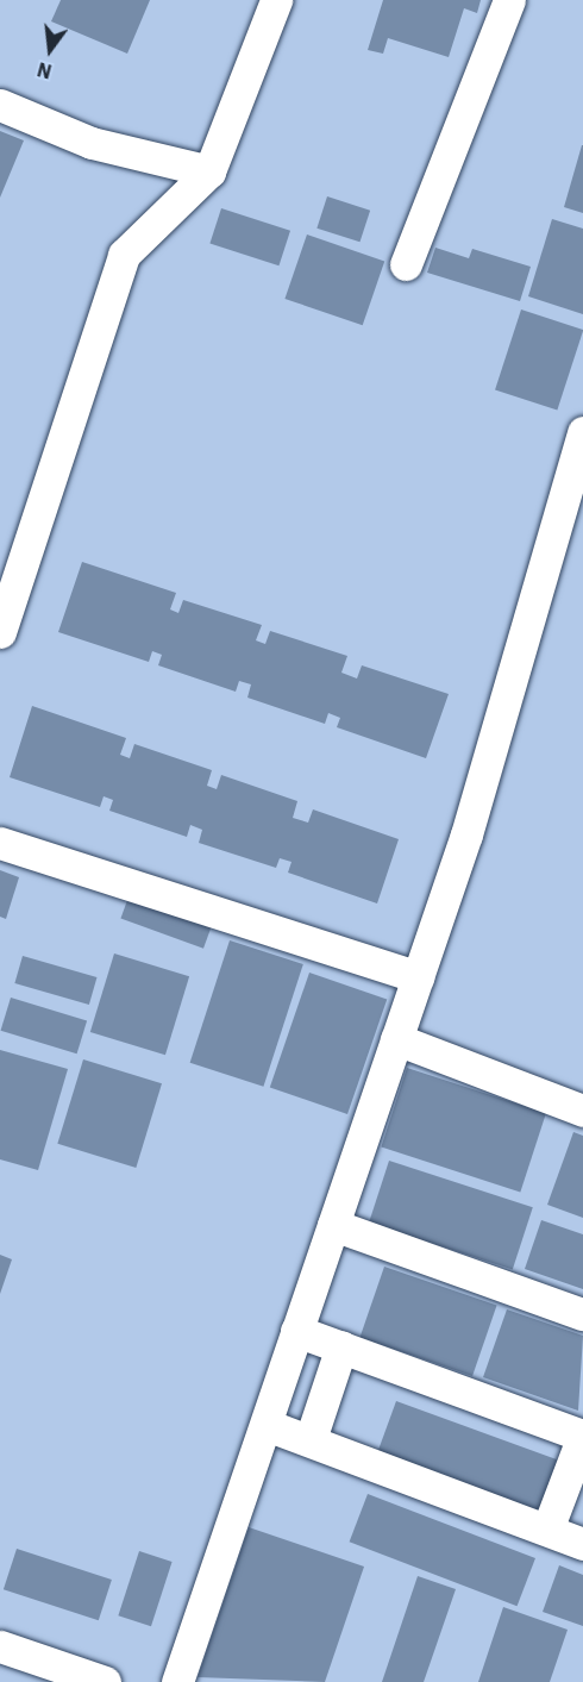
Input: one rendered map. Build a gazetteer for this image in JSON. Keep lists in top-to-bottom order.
{
  "north": "bottom"
}
